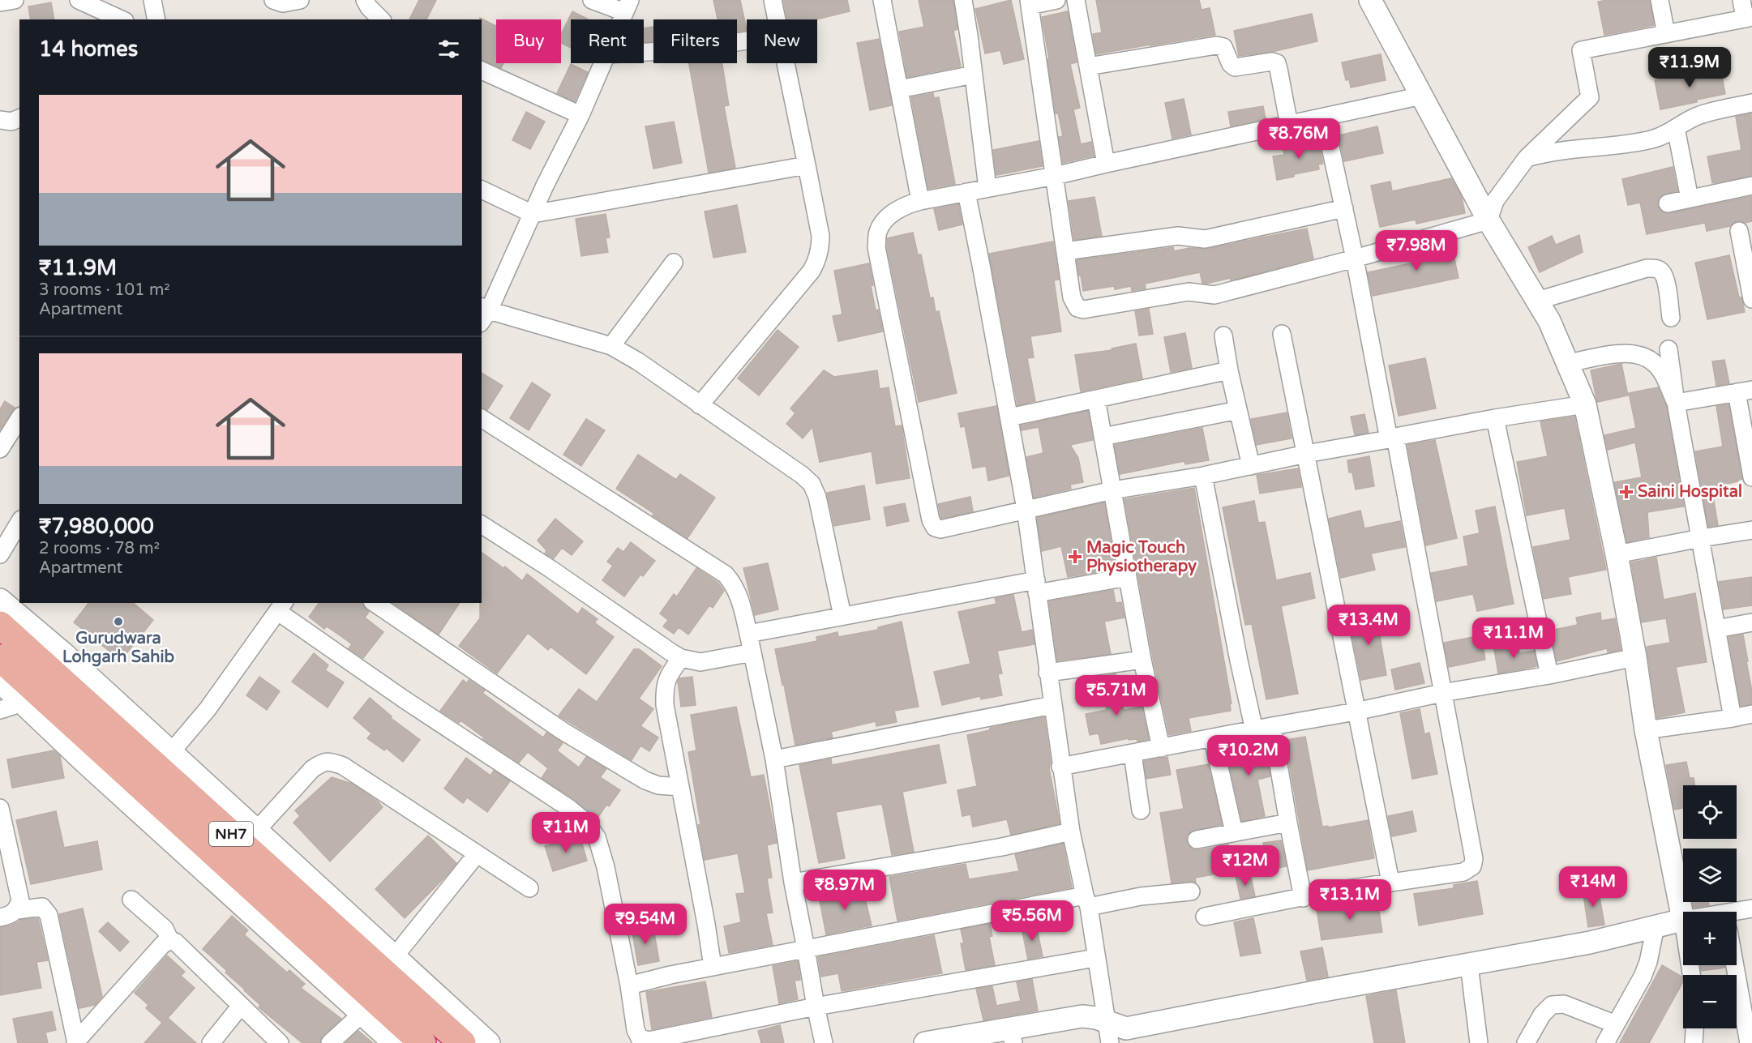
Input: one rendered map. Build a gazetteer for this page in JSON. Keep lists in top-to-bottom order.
{
  "streets": {
    "highway": ["NH7"]
  },
  "places": {
    "health": ["Saini Hospital", "Magic Touch Physiotherapy"],
    "other": ["Gurudwara Lohgarh Sahib"]
  },
  "page": {
    "chip": [
      "Buy",
      "Rent",
      "Filters",
      "New"
    ],
    "heading": "14 homes",
    "price": [
      "₹11.9M",
      "₹8.76M",
      "₹7.98M",
      "₹13.4M",
      "₹11.1M",
      "₹5.71M",
      "₹10.2M",
      "₹11M",
      "₹12M",
      "₹14M",
      "₹8.97M",
      "₹13.1M",
      "₹5.56M",
      "₹9.54M"
    ],
    "list": [
      {
        "name": "₹11.9M",
        "note": "3 rooms · 101 m² · Apartment"
      },
      {
        "name": "₹7,980,000",
        "note": "2 rooms · 78 m² · Apartment"
      }
    ],
    "map_buttons": ["+", "−"]
  }
}
